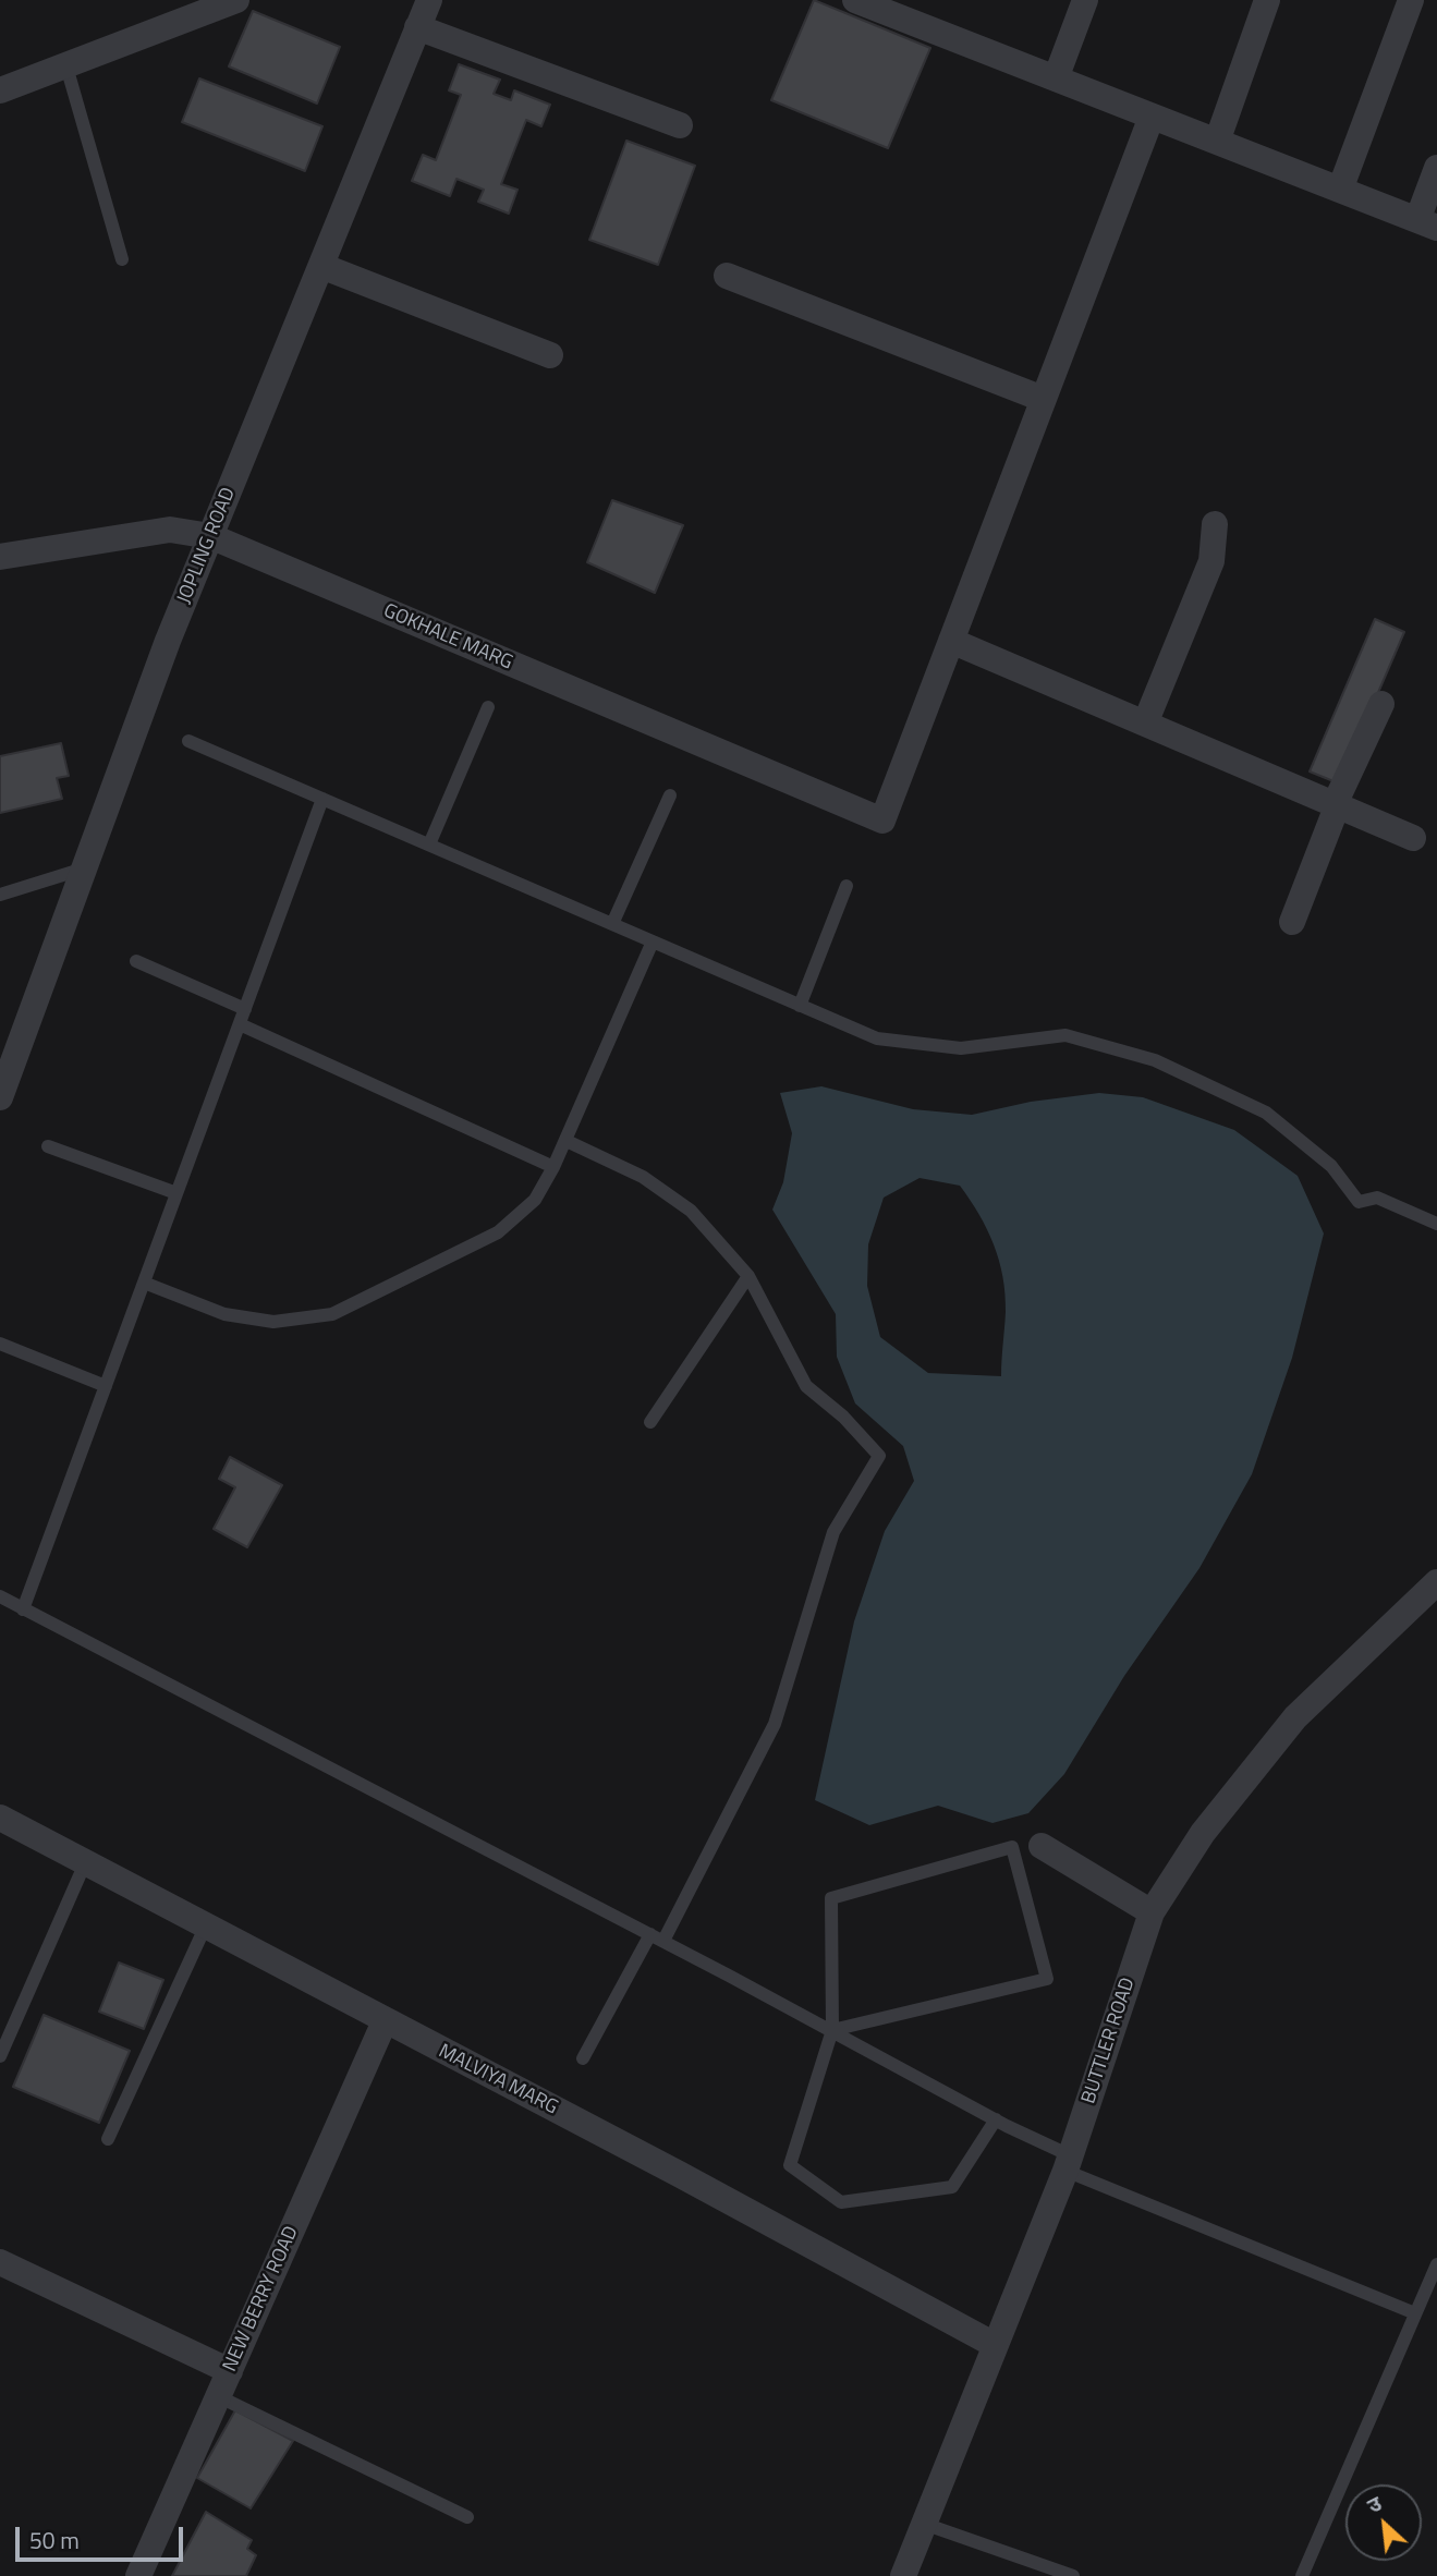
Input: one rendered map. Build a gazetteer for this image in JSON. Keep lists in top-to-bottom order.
{
  "streets": {
    "street": [
      "JOPLING ROAD",
      "GOKHALE MARG",
      "BUTTLER ROAD",
      "MALVIYA MARG",
      "NEW BERRY ROAD"
    ]
  },
  "crossings": [
    ["JOPLING ROAD", "GOKHALE MARG"],
    ["BUTTLER ROAD", "MALVIYA MARG"],
    ["MALVIYA MARG", "NEW BERRY ROAD"]
  ],
  "scale_bar": "50 m",
  "north": "top left"
}
